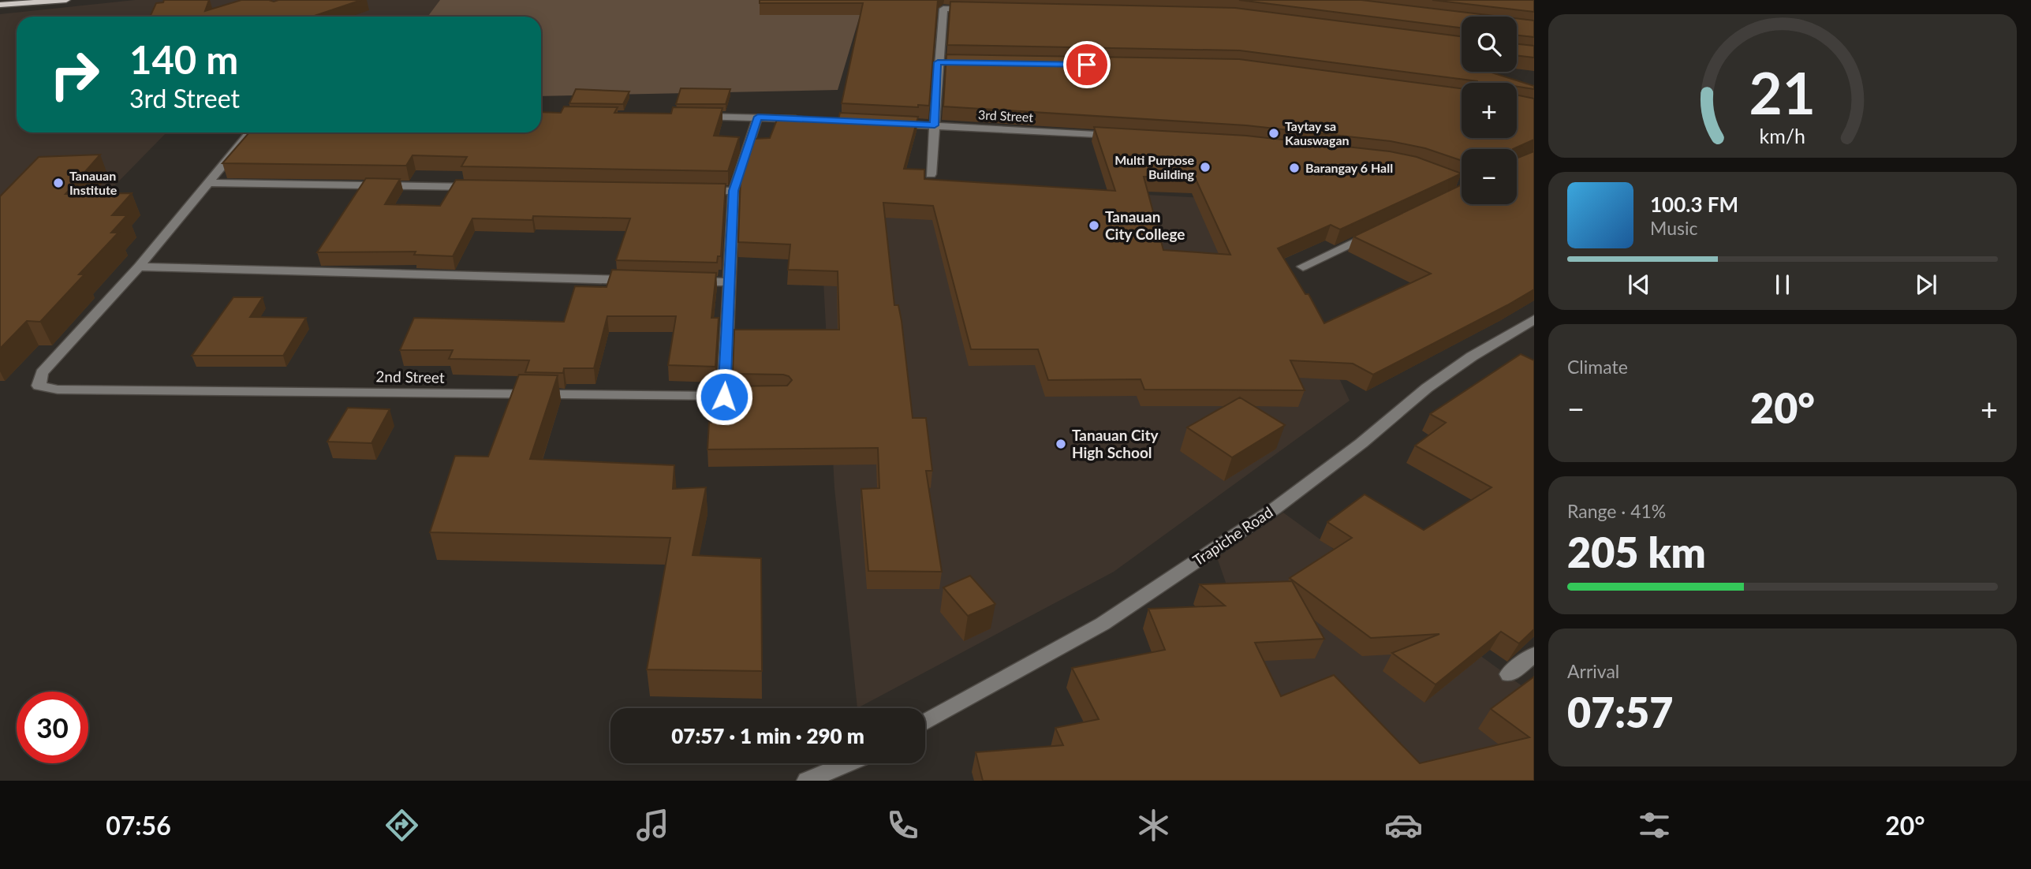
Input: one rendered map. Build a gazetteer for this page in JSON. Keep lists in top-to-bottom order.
{
  "streets": {
    "street": ["3rd Street", "2nd Street", "Trapiche Road"]
  },
  "places": [
    "Taytay sa Kauswagan",
    "Multi Purpose Building",
    "Barangay 6 Hall",
    "Tanauan Institute",
    "Tanauan City College",
    "Tanauan City High School"
  ],
  "page": {
    "map_buttons": ["+", "−"],
    "turn": ["140 m", "3rd Street"],
    "song": ["100.3 FM", "Music"],
    "tile": [
      "Climate",
      ["Range · 41%", "205 km"],
      ["Arrival", "07:57"]
    ],
    "heat": ["−", "20°", "+"],
    "limit": "30",
    "trip": "07:57 · 1 min · 290 m",
    "tabs": ["07:56", "20°"],
    "gauge": ["21", "km/h"]
  }
}
